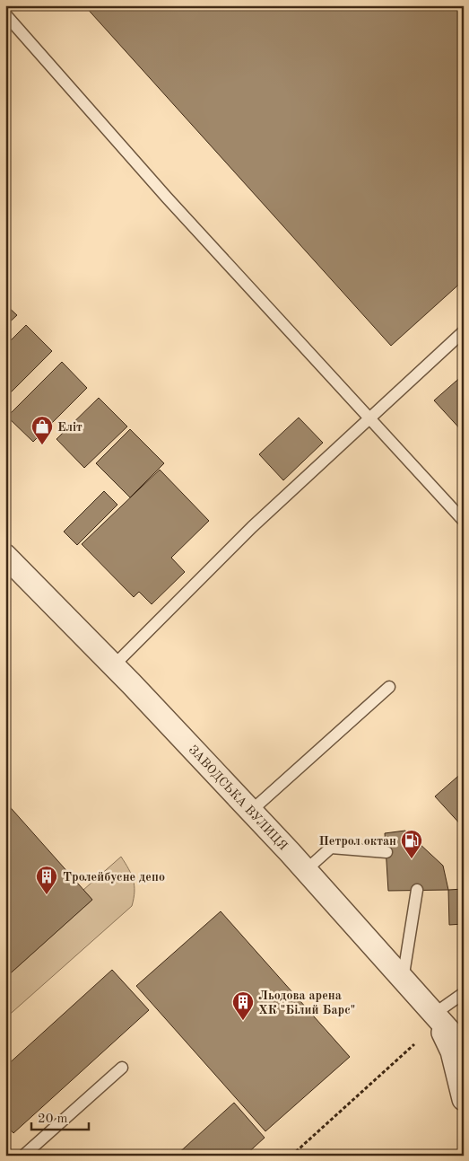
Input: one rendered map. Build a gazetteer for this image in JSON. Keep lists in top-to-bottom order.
{
  "streets": {
    "street": ["ЗАВОДСЬКА ВУЛИЦЯ"]
  },
  "places": {
    "shop": ["Еліт"],
    "fuel station": ["Петрол октан"],
    "building": ["Тролейбусне депо", "Льодова арена ХК \"Білий Барс\""]
  },
  "scale_bar": "20 m"
}
